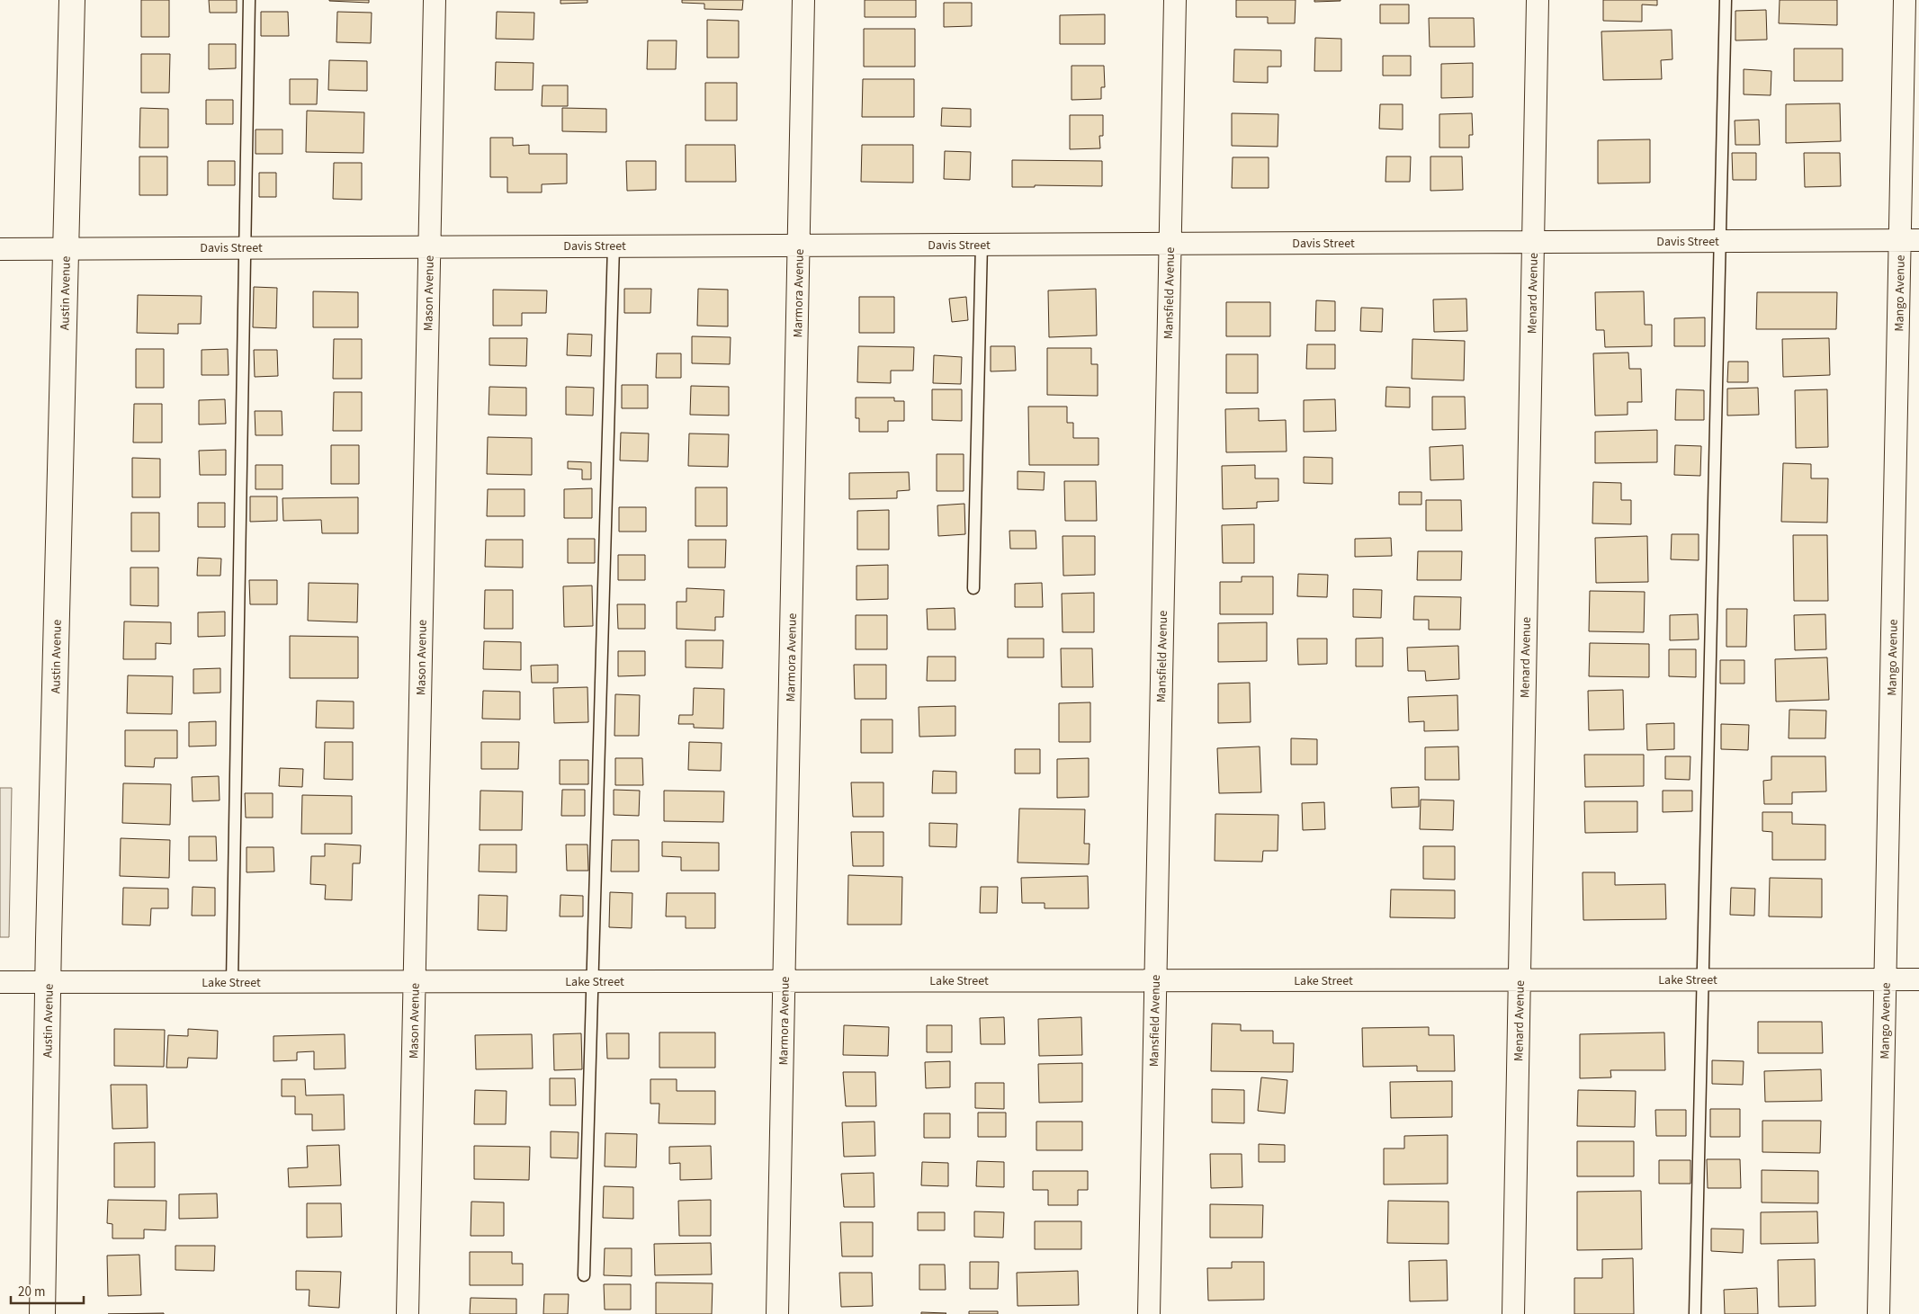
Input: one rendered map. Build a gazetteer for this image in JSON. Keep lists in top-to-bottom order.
{
  "streets": {
    "street": [
      "Davis Street",
      "Austin Avenue",
      "Mason Avenue",
      "Marmora Avenue",
      "Mansfield Avenue",
      "Menard Avenue",
      "Mango Avenue",
      "Lake Street"
    ]
  },
  "crossings": [
    ["Davis Street", "Austin Avenue"],
    ["Davis Street", "Mason Avenue"],
    ["Davis Street", "Marmora Avenue"],
    ["Davis Street", "Mansfield Avenue"],
    ["Davis Street", "Menard Avenue"],
    ["Davis Street", "Mango Avenue"],
    ["Austin Avenue", "Lake Street"],
    ["Mason Avenue", "Lake Street"],
    ["Marmora Avenue", "Lake Street"],
    ["Mansfield Avenue", "Lake Street"],
    ["Menard Avenue", "Lake Street"],
    ["Mango Avenue", "Lake Street"]
  ],
  "scale_bar": "20 m"
}
